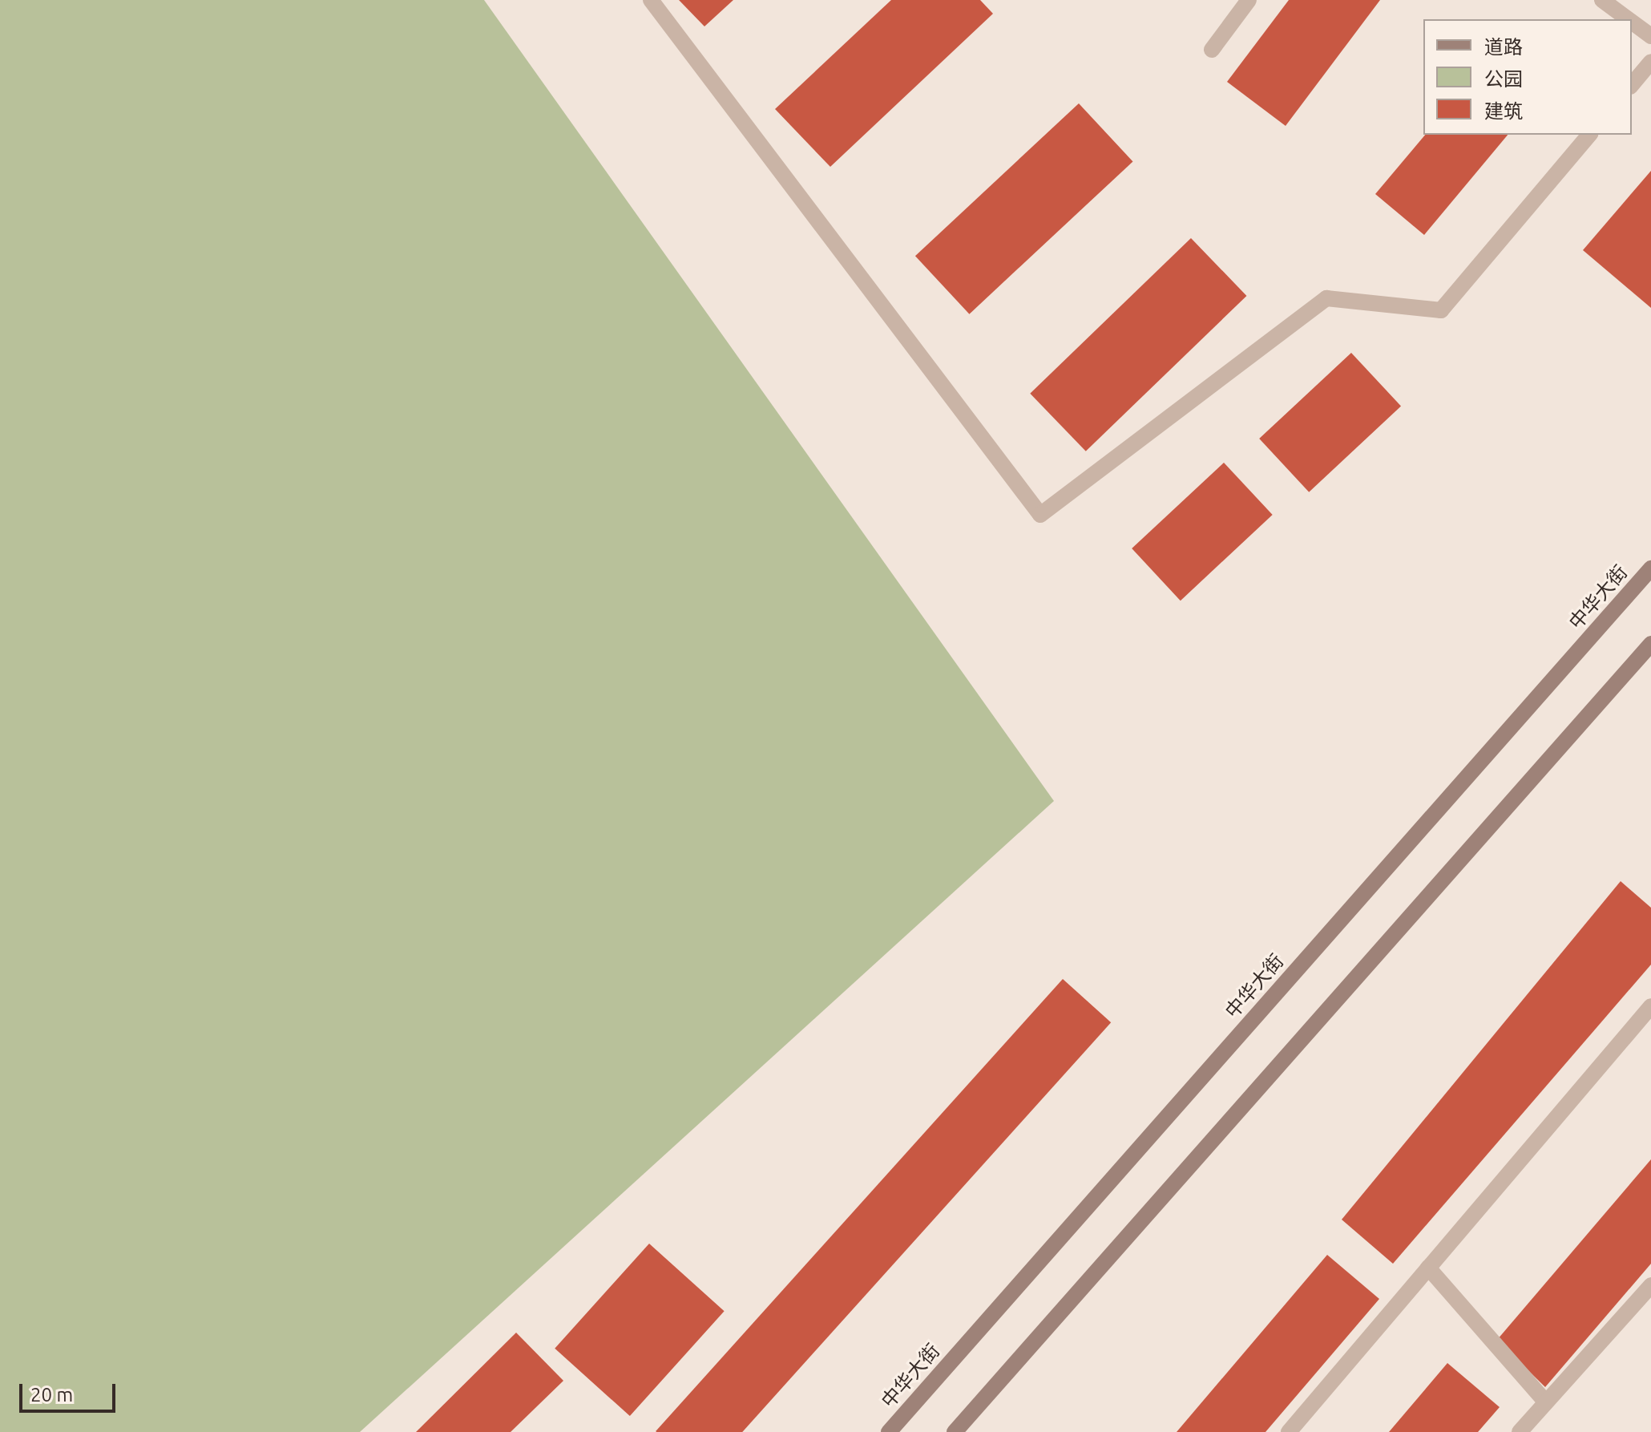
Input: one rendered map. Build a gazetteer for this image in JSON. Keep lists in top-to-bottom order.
{
  "streets": {
    "main road": ["中华大街"]
  },
  "legend": ["道路", "公园", "建筑"],
  "scale_bar": "20 m"
}
